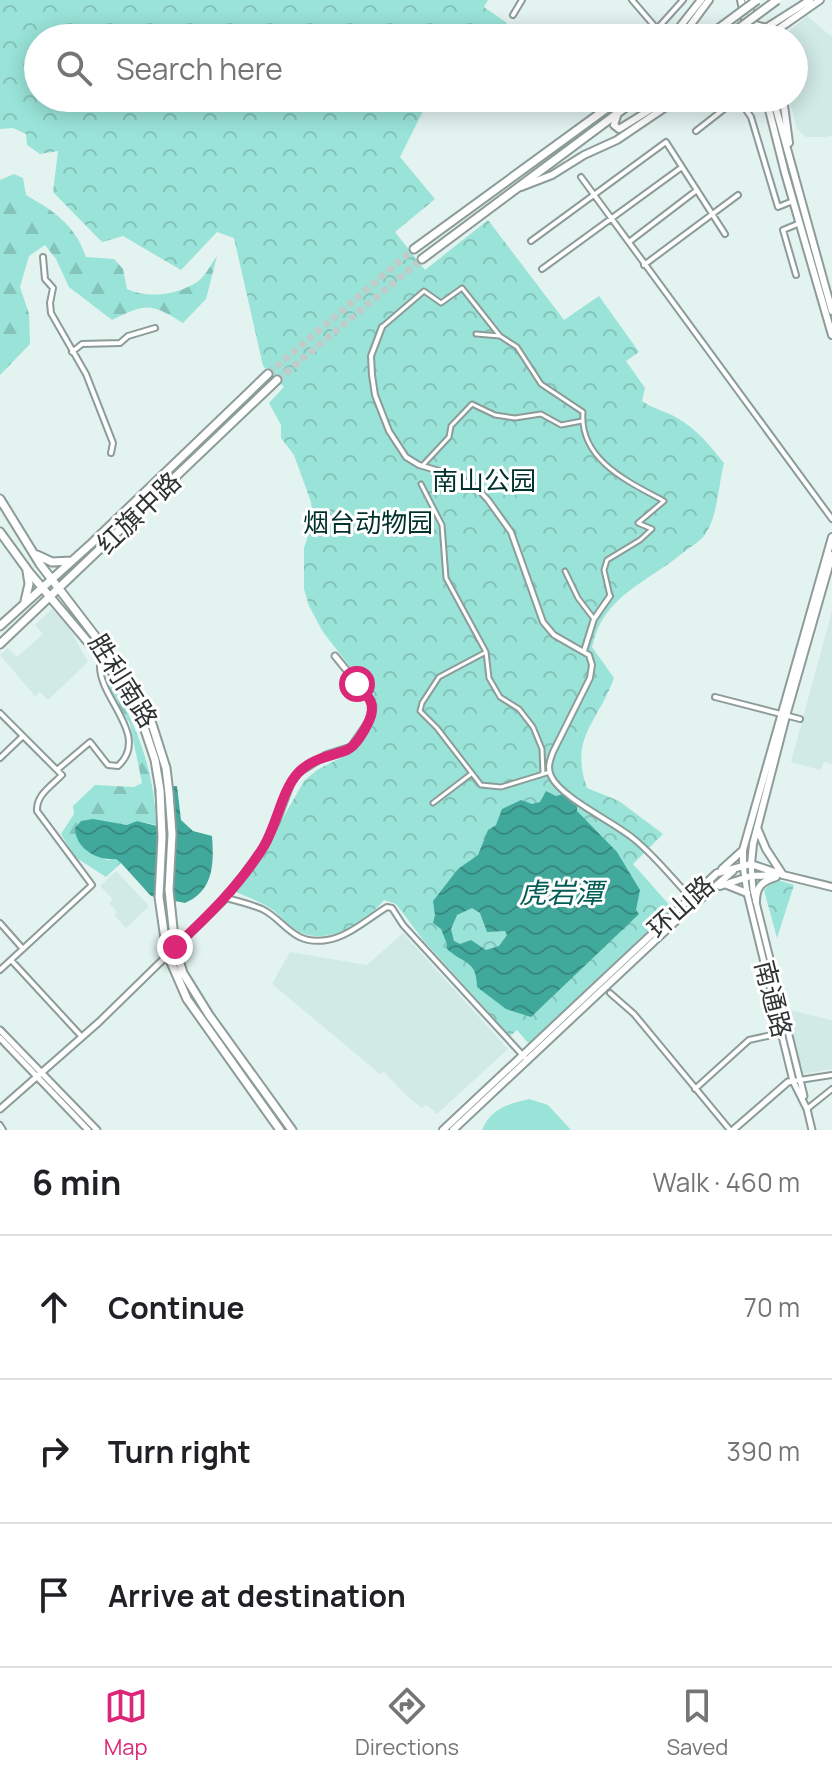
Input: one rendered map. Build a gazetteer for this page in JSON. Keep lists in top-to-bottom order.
{
  "streets": {
    "main road": ["红旗中路", "胜利南路", "环山路"],
    "street": ["南通路"]
  },
  "crossings": [
    ["红旗中路", "胜利南路"],
    ["环山路", "南通路"]
  ],
  "water": ["虎岩潭"],
  "parks": ["南山公园", "烟台动物园"],
  "page": {
    "search": "Search here",
    "heading": ["6 min", "Walk · 460 m"],
    "list": [
      ["Continue", "70 m"],
      ["Turn right", "390 m"],
      "Arrive at destination"
    ],
    "nav": ["Map", "Directions", "Saved"]
  }
}
